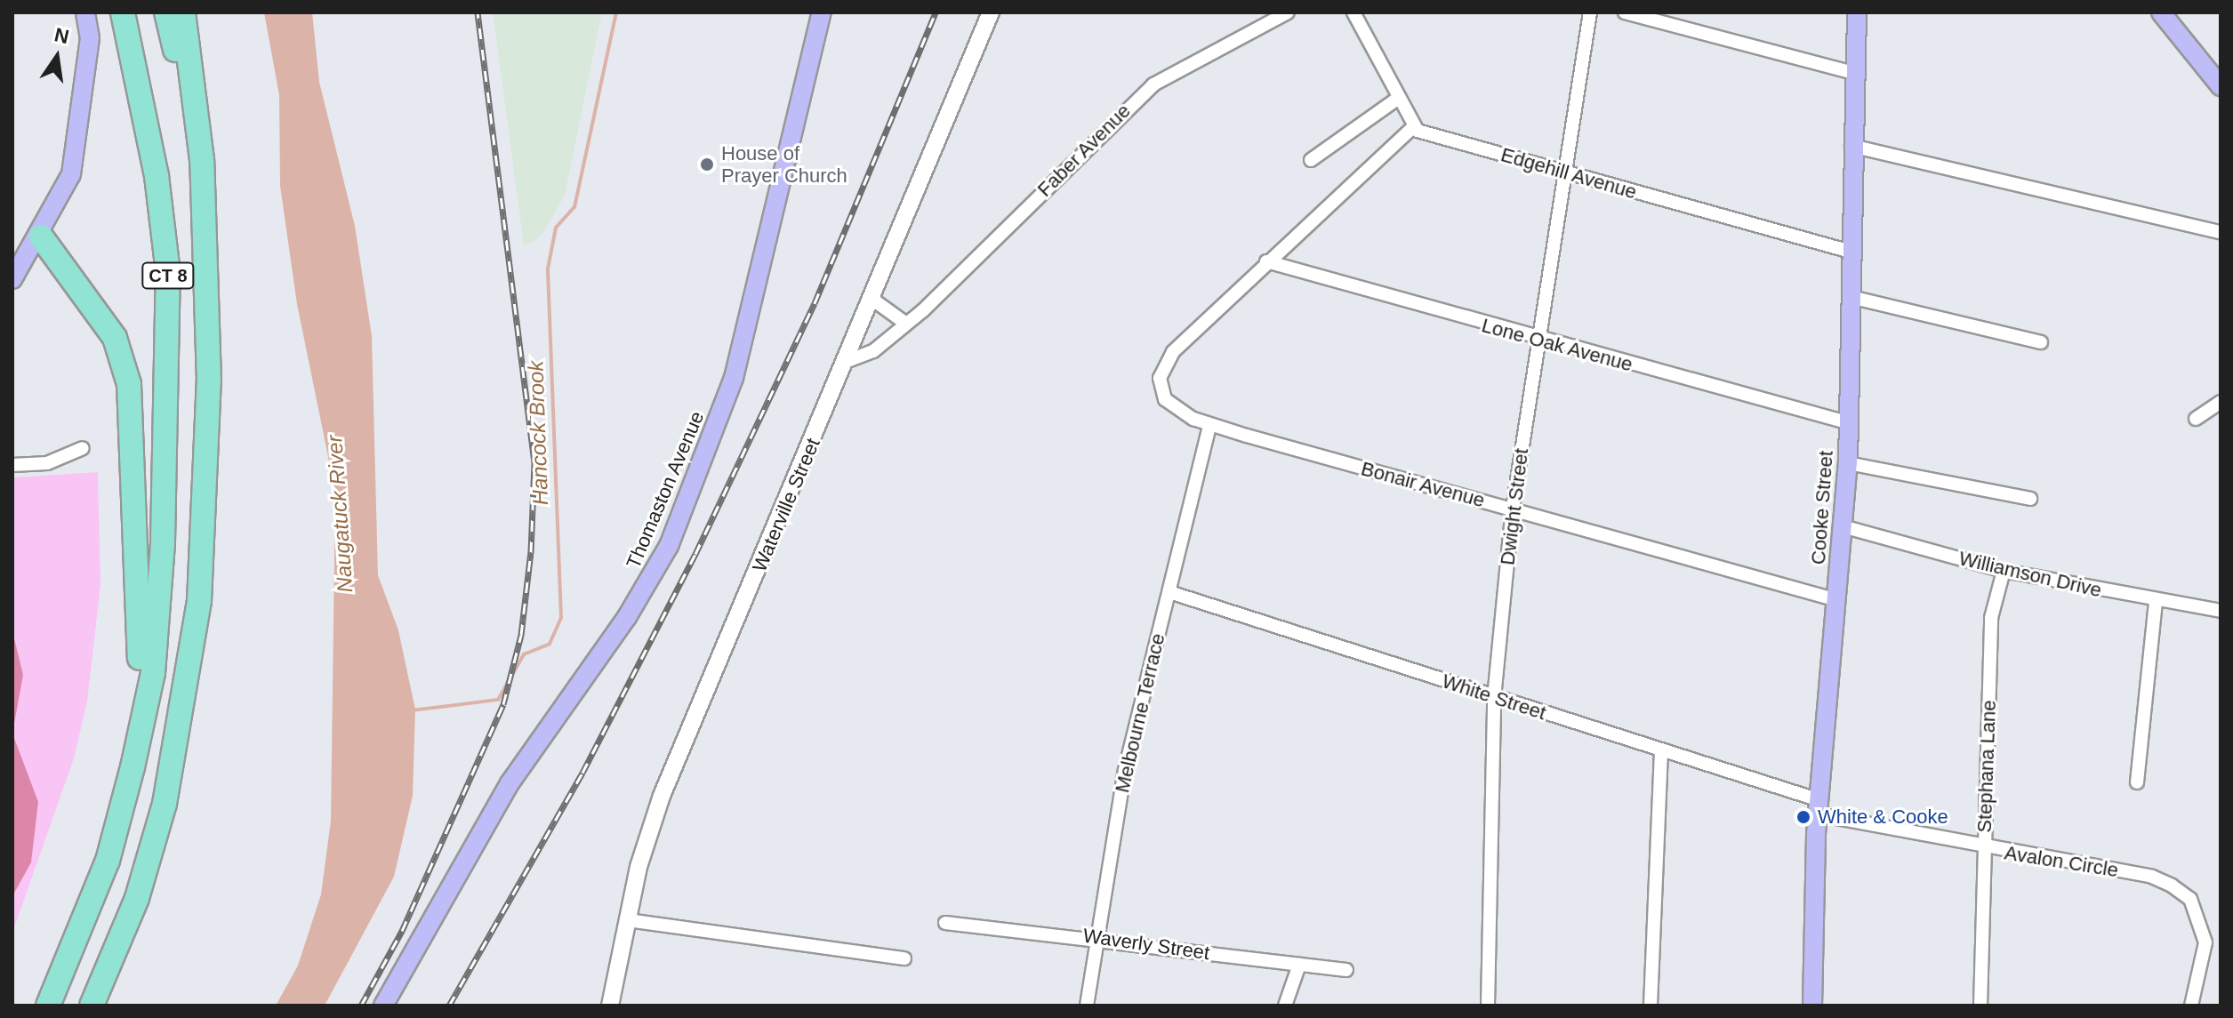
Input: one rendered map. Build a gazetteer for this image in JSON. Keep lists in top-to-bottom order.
{
  "streets": {
    "highway": ["CT 8"],
    "main road": ["Thomaston Avenue", "Cooke Street"],
    "street": [
      "Faber Avenue",
      "Edgehill Avenue",
      "Lone Oak Avenue",
      "Bonair Avenue",
      "Waterville Street",
      "Dwight Street",
      "Williamson Drive",
      "White Street",
      "Melbourne Terrace",
      "Stephana Lane",
      "Avalon Circle",
      "Waverly Street"
    ]
  },
  "crossings": [
    ["Faber Avenue", "Waterville Street"],
    ["Edgehill Avenue", "Dwight Street"],
    ["Edgehill Avenue", "Cooke Street"],
    ["Lone Oak Avenue", "Bonair Avenue"],
    ["Lone Oak Avenue", "Dwight Street"],
    ["Lone Oak Avenue", "Cooke Street"],
    ["Bonair Avenue", "Dwight Street"],
    ["Bonair Avenue", "Cooke Street"],
    ["Bonair Avenue", "Melbourne Terrace"],
    ["Dwight Street", "White Street"],
    ["Cooke Street", "Williamson Drive"],
    ["Cooke Street", "White Street"],
    ["Cooke Street", "Avalon Circle"],
    ["Williamson Drive", "Stephana Lane"],
    ["White Street", "Melbourne Terrace"],
    ["White Street", "Avalon Circle"],
    ["Melbourne Terrace", "Waverly Street"],
    ["Stephana Lane", "Avalon Circle"]
  ],
  "water": ["Hancock Brook", "Naugatuck River"],
  "places": ["House of Prayer Church", "White & Cooke"],
  "north": "top"
}
